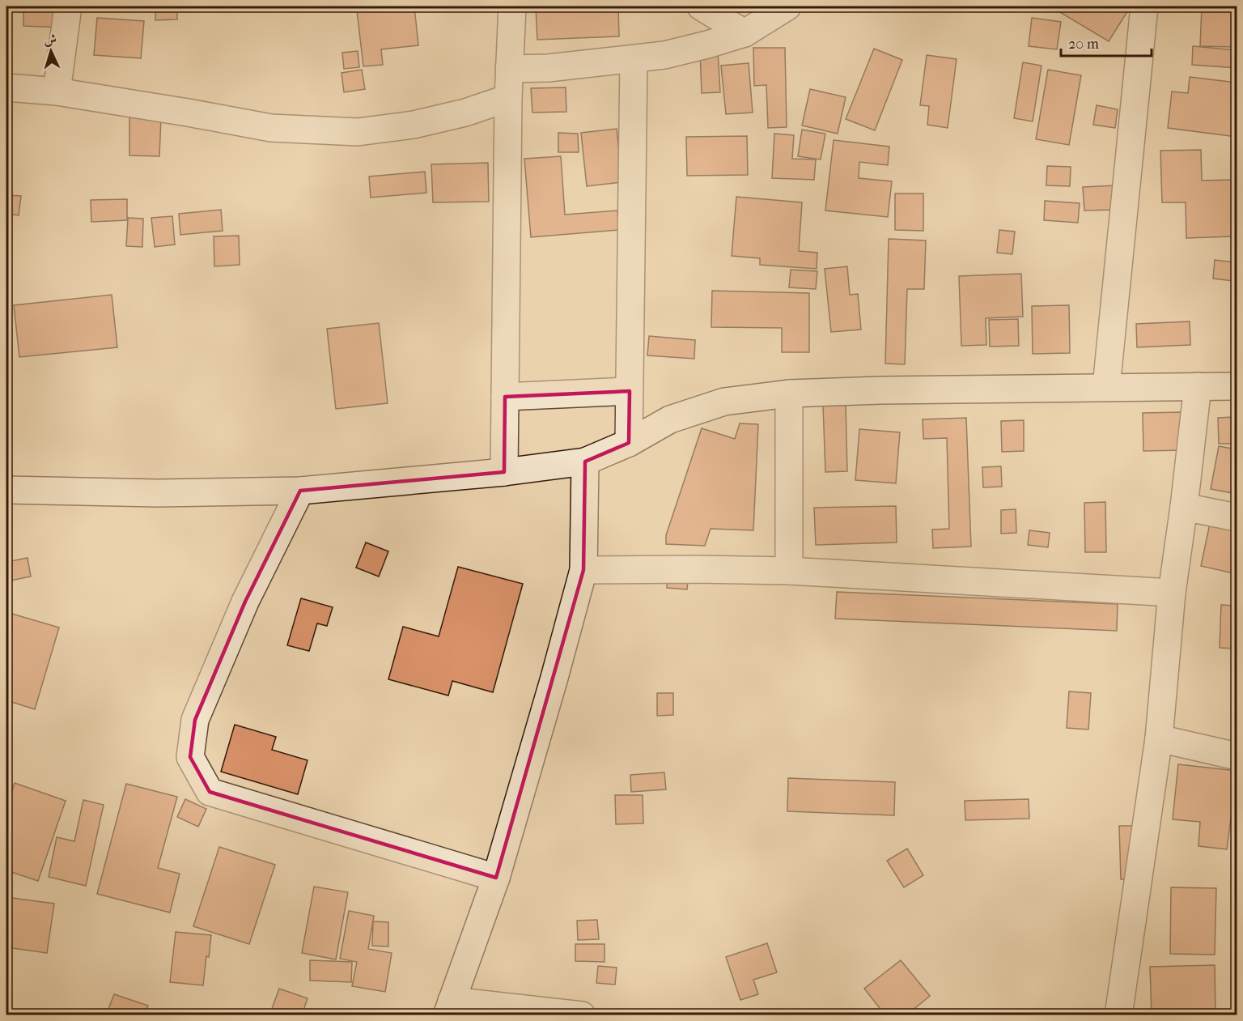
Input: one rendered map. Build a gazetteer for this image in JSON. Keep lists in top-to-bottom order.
{
  "scale_bar": "20 m",
  "north": "top"
}
